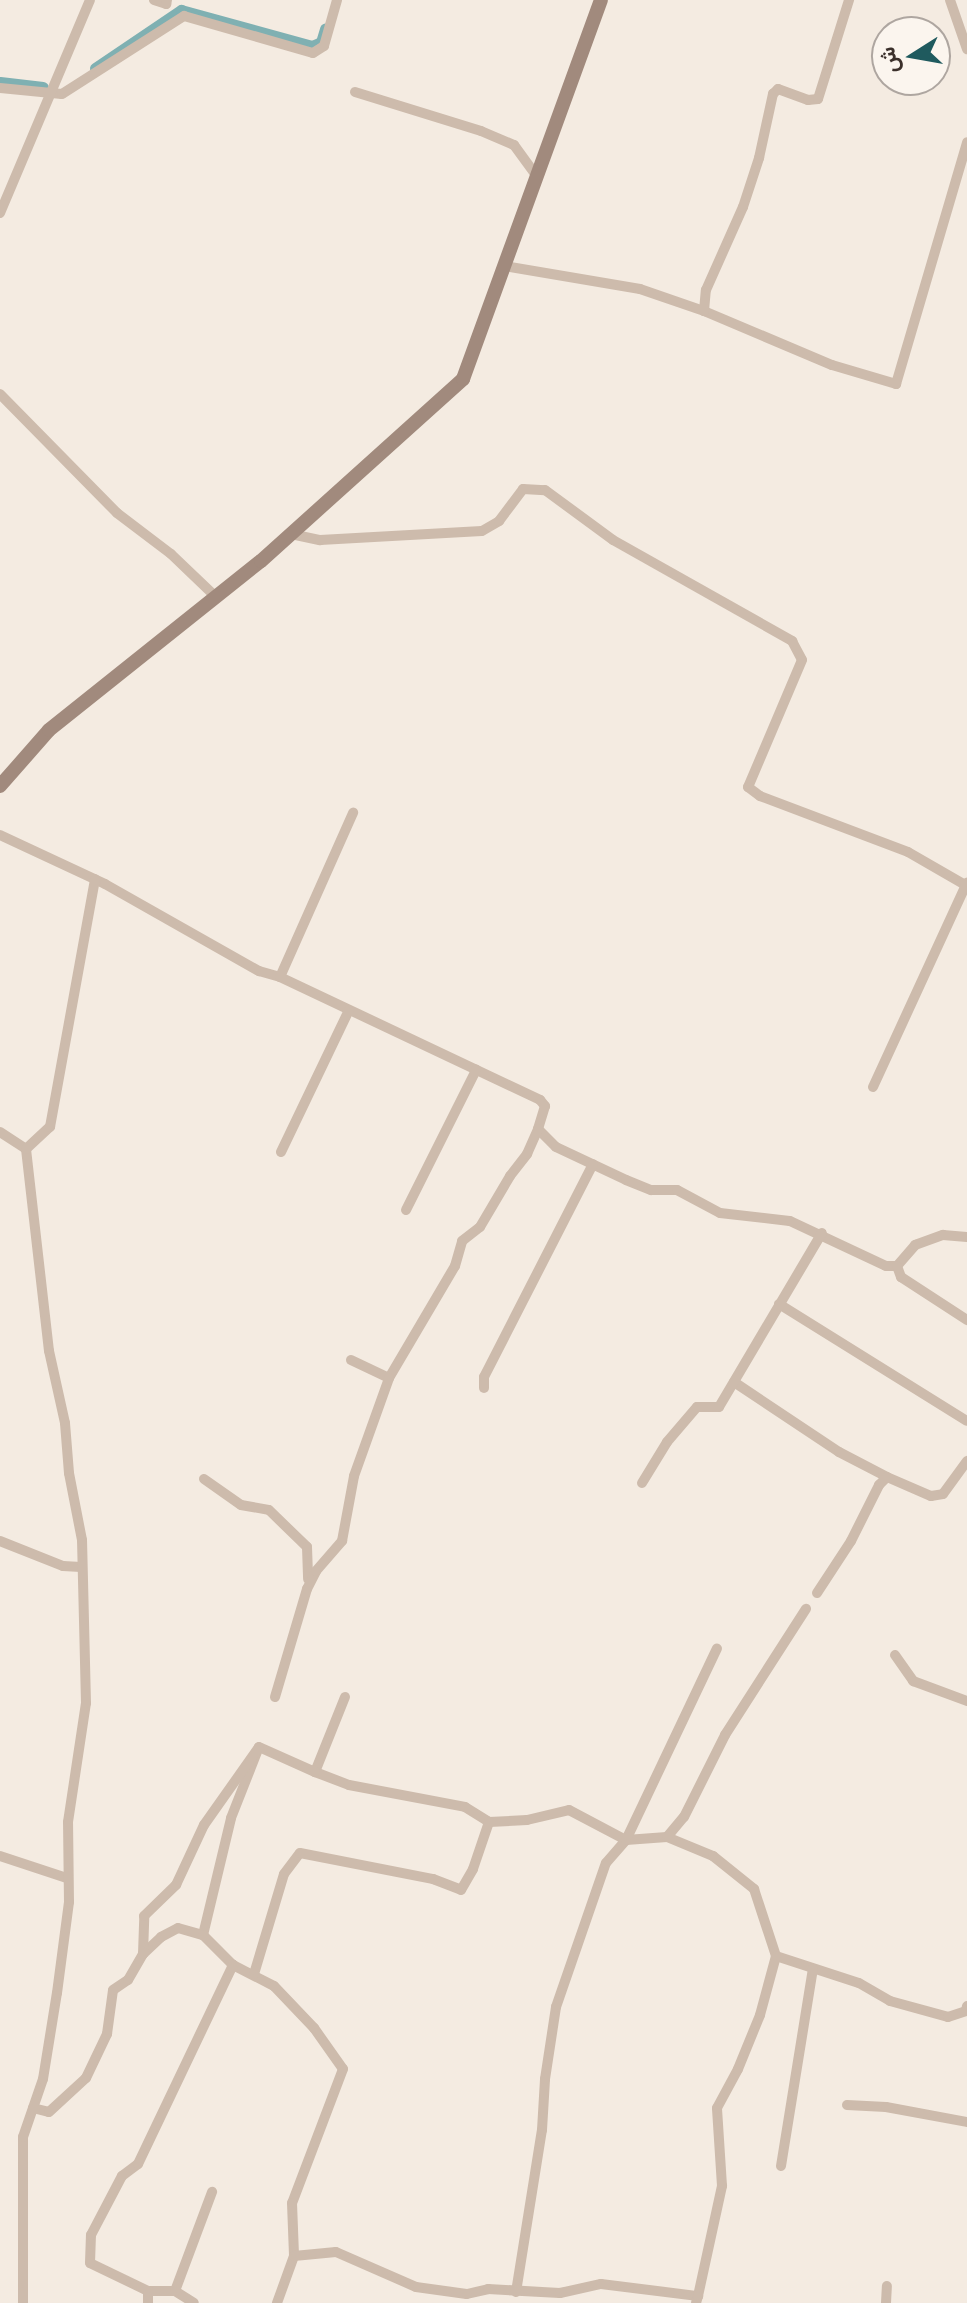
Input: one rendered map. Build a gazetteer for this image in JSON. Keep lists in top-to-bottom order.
{
  "north": "left"
}
